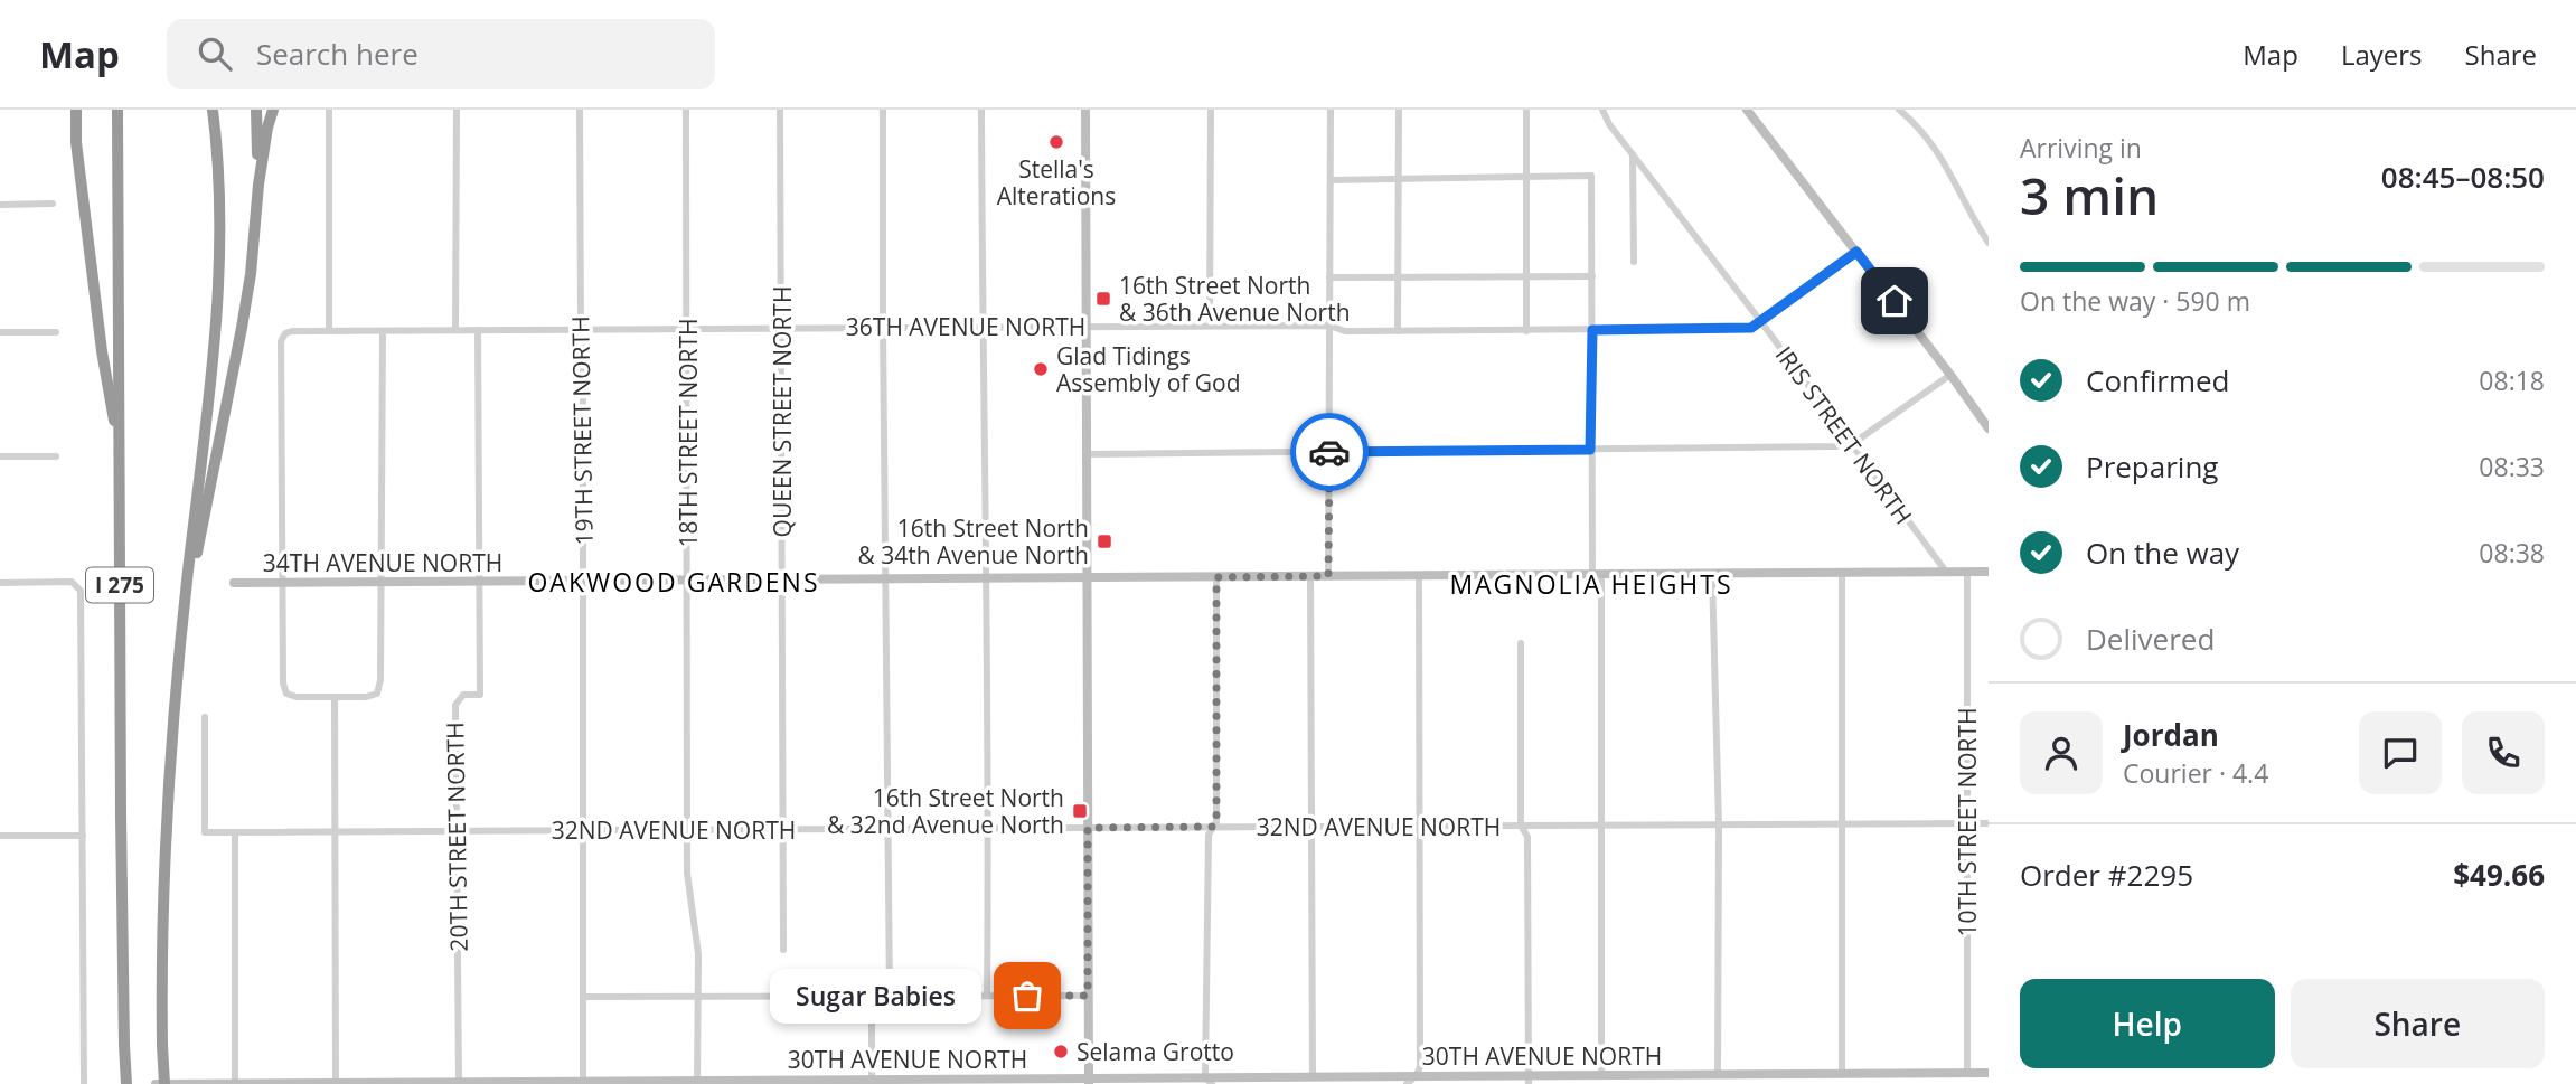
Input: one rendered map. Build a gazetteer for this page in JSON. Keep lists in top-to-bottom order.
{
  "streets": {
    "highway": ["I 275"],
    "street": [
      "36TH AVENUE NORTH",
      "QUEEN STREET NORTH",
      "19TH STREET NORTH",
      "18TH STREET NORTH",
      "IRIS STREET NORTH",
      "34TH AVENUE NORTH",
      "10TH STREET NORTH",
      "32ND AVENUE NORTH",
      "20TH STREET NORTH",
      "30TH AVENUE NORTH"
    ]
  },
  "crossings": [
    ["36TH AVENUE NORTH", "QUEEN STREET NORTH"],
    ["36TH AVENUE NORTH", "19TH STREET NORTH"],
    ["36TH AVENUE NORTH", "18TH STREET NORTH"],
    ["36TH AVENUE NORTH", "IRIS STREET NORTH"],
    ["36TH AVENUE NORTH", "34TH AVENUE NORTH"],
    ["36TH AVENUE NORTH", "20TH STREET NORTH"],
    ["QUEEN STREET NORTH", "34TH AVENUE NORTH"],
    ["QUEEN STREET NORTH", "32ND AVENUE NORTH"],
    ["19TH STREET NORTH", "34TH AVENUE NORTH"],
    ["19TH STREET NORTH", "32ND AVENUE NORTH"],
    ["19TH STREET NORTH", "30TH AVENUE NORTH"],
    ["18TH STREET NORTH", "34TH AVENUE NORTH"],
    ["18TH STREET NORTH", "32ND AVENUE NORTH"],
    ["18TH STREET NORTH", "30TH AVENUE NORTH"],
    ["IRIS STREET NORTH", "34TH AVENUE NORTH"],
    ["34TH AVENUE NORTH", "10TH STREET NORTH"],
    ["34TH AVENUE NORTH", "20TH STREET NORTH"],
    ["10TH STREET NORTH", "32ND AVENUE NORTH"],
    ["10TH STREET NORTH", "30TH AVENUE NORTH"],
    ["32ND AVENUE NORTH", "20TH STREET NORTH"],
    ["20TH STREET NORTH", "30TH AVENUE NORTH"]
  ],
  "districts": ["OAKWOOD GARDENS", "MAGNOLIA HEIGHTS"],
  "places": {
    "other": [
      "Stella's Alterations",
      "Glad Tidings Assembly of God",
      "Sugar Babies",
      "Selama Grotto"
    ],
    "transit": ["16th Street North & 36th Avenue North", "16th Street North & 34th Avenue North", "16th Street North & 32nd Avenue North"]
  },
  "page": {
    "header": "Map",
    "search": "Search here",
    "nav": ["Map", "Layers", "Share"],
    "heading": ["3 min", "Arriving in", "08:45–08:50"],
    "panel": [
      "Jordan",
      "Courier · 4.4",
      "Order #2295",
      "$49.66"
    ],
    "bar": "On the way · 590 m",
    "list": [
      ["Confirmed", "08:18"],
      ["Preparing", "08:33"],
      ["On the way", "08:38"],
      "Delivered"
    ],
    "buttons": ["Help", "Share"],
    "bubble": "Sugar Babies"
  }
}
